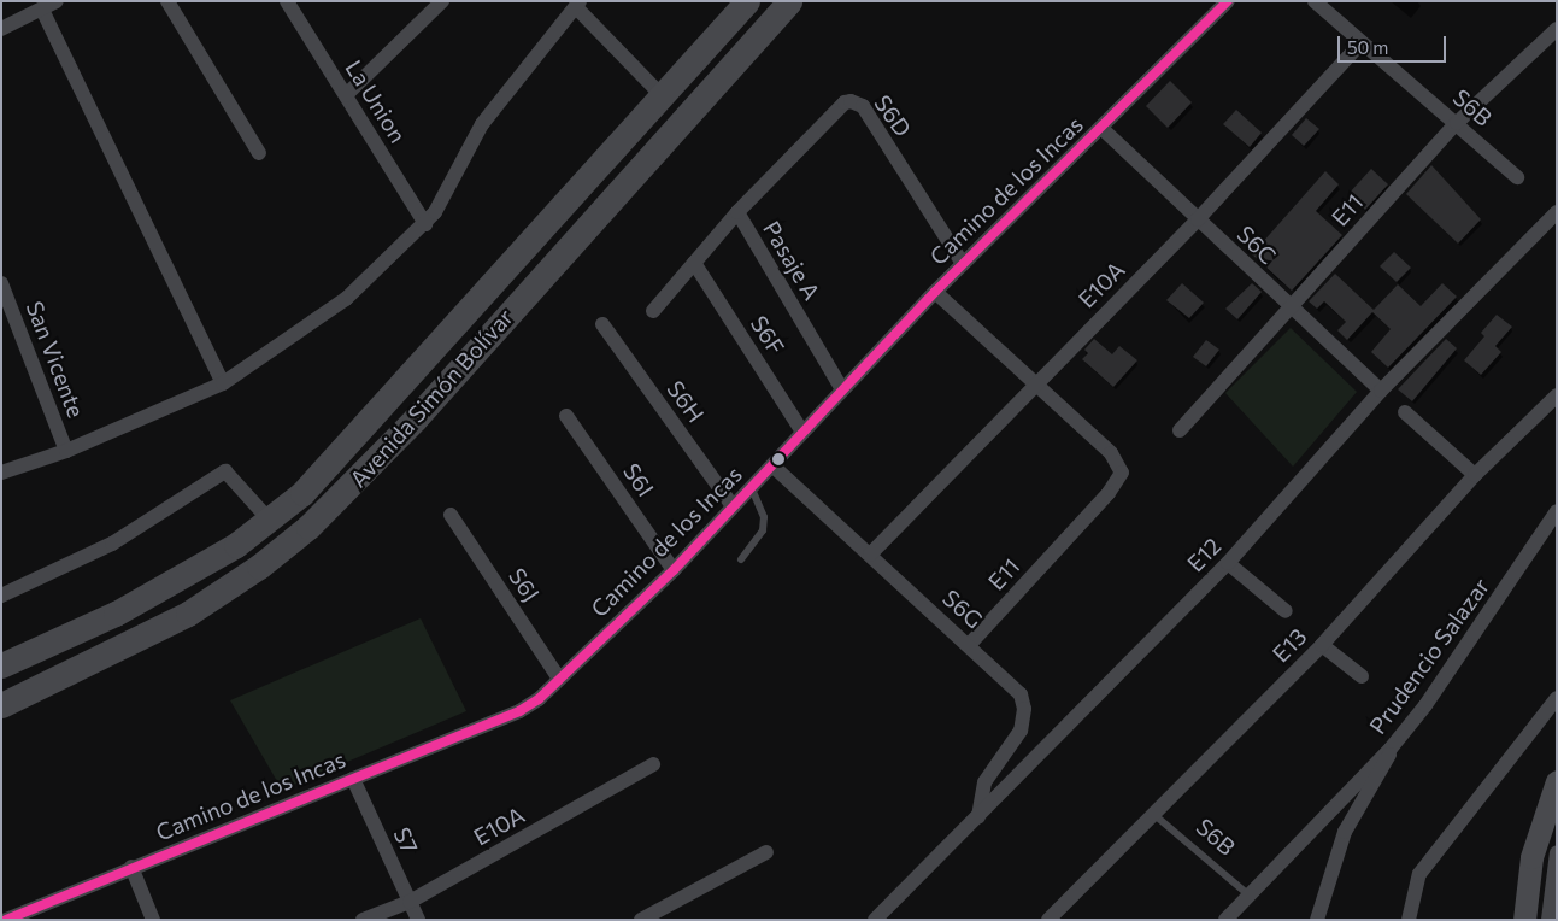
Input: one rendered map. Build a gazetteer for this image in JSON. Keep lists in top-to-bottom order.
{
  "streets": {
    "highway": ["Avenida Simón Bolívar"],
    "street": [
      "La Union",
      "S6B",
      "S6D",
      "Camino de los Incas",
      "E11",
      "S6C",
      "Pasaje A",
      "E10A",
      "S6F",
      "San Vicente",
      "S6H",
      "S6I",
      "E12",
      "S6J",
      "S6G",
      "E13",
      "Prudencio Salazar",
      "S7"
    ]
  },
  "crossings": [
    ["S6B", "E11"],
    ["S6B", "E10A"],
    ["S6B", "E13"],
    ["S6B", "Prudencio Salazar"],
    ["S6D", "Camino de los Incas"],
    ["S6D", "Pasaje A"],
    ["Camino de los Incas", "S6C"],
    ["Camino de los Incas", "Pasaje A"],
    ["Camino de los Incas", "S6F"],
    ["Camino de los Incas", "S6H"],
    ["Camino de los Incas", "S6I"],
    ["Camino de los Incas", "S6J"],
    ["Camino de los Incas", "S6G"],
    ["Camino de los Incas", "S7"],
    ["E11", "S6C"],
    ["E11", "E10A"],
    ["E11", "S6G"],
    ["S6C", "E10A"],
    ["S6C", "E12"],
    ["Pasaje A", "S6F"],
    ["E10A", "S6G"],
    ["E10A", "S7"],
    ["E12", "S6G"]
  ],
  "scale_bar": "50 m"
}
